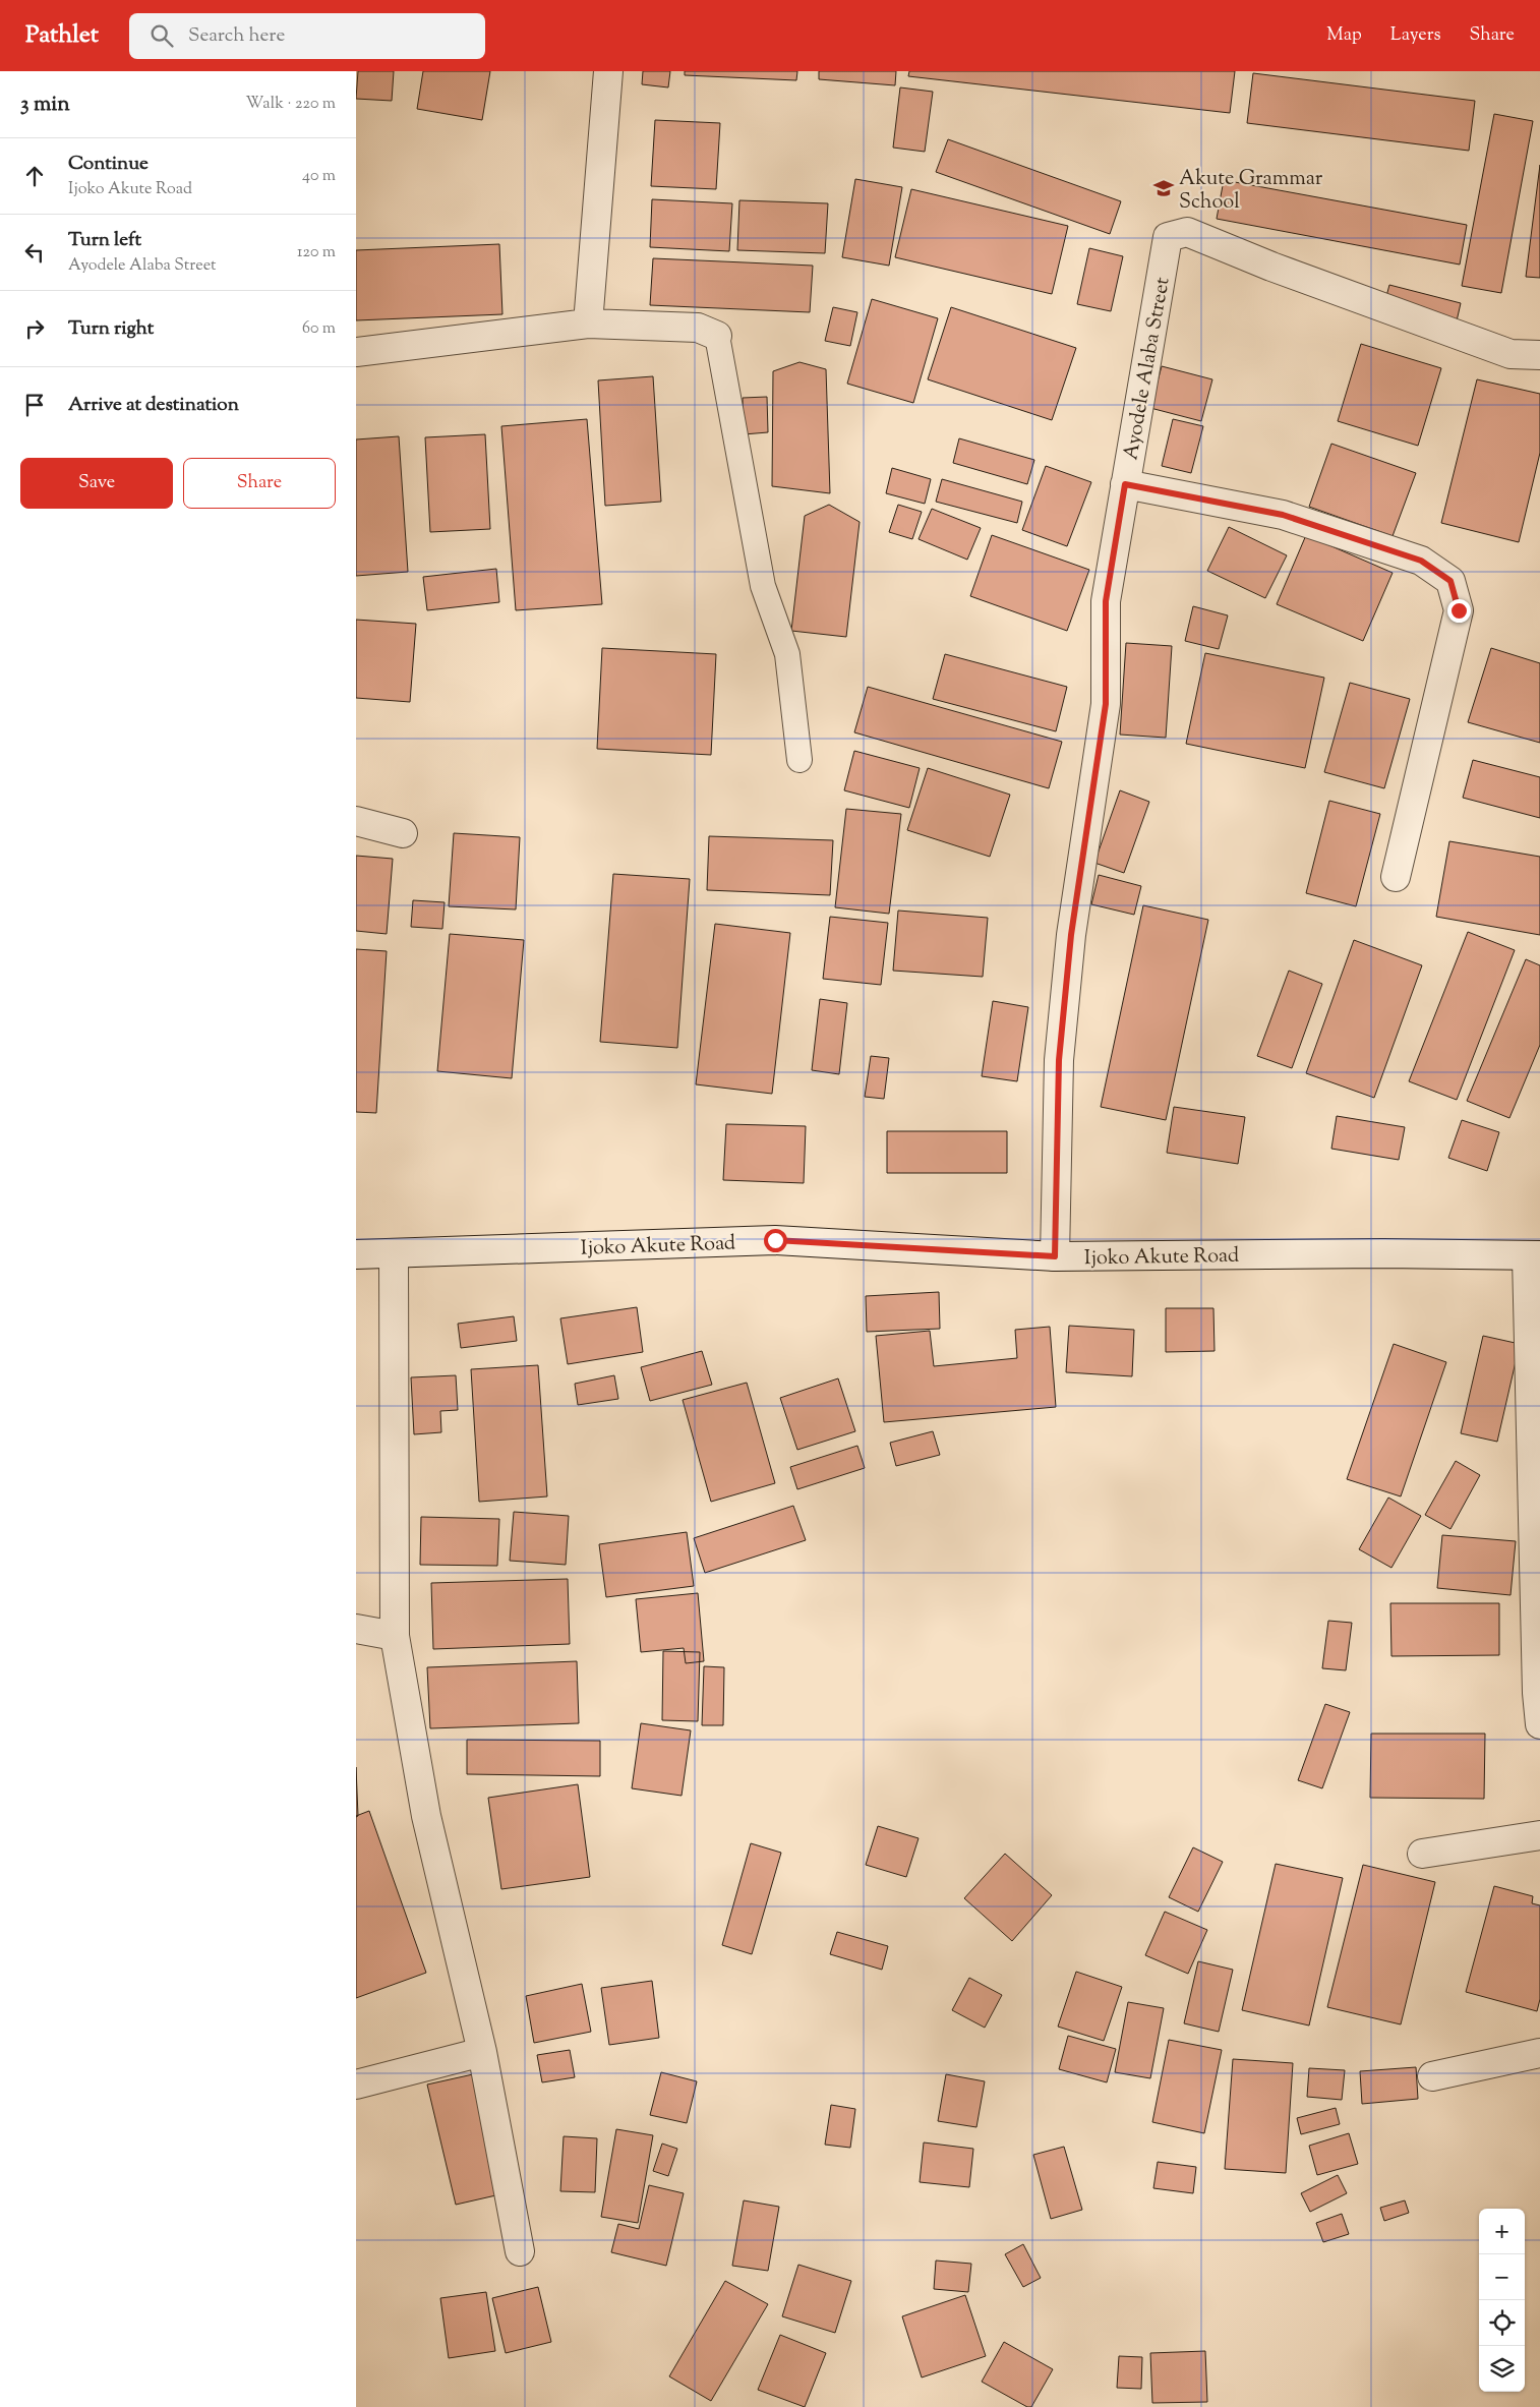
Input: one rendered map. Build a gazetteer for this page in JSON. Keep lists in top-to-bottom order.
{
  "streets": {
    "street": ["Ayodele Alaba Street", "Ijoko Akute Road"]
  },
  "crossings": [
    ["Ayodele Alaba Street", "Ijoko Akute Road"]
  ],
  "places": {
    "school or university": ["Akute Grammar School"]
  },
  "page": {
    "header": "Pathlet",
    "search": "Search here",
    "nav": ["Map", "Layers", "Share"],
    "heading": ["3 min", "Walk · 220 m"],
    "list": [
      ["Continue", "Ijoko Akute Road", "40 m"],
      ["Turn left", "Ayodele Alaba Street", "120 m"],
      ["Turn right", "60 m"],
      "Arrive at destination"
    ],
    "buttons": ["Save", "Share"],
    "map_buttons": ["+", "−"]
  }
}
